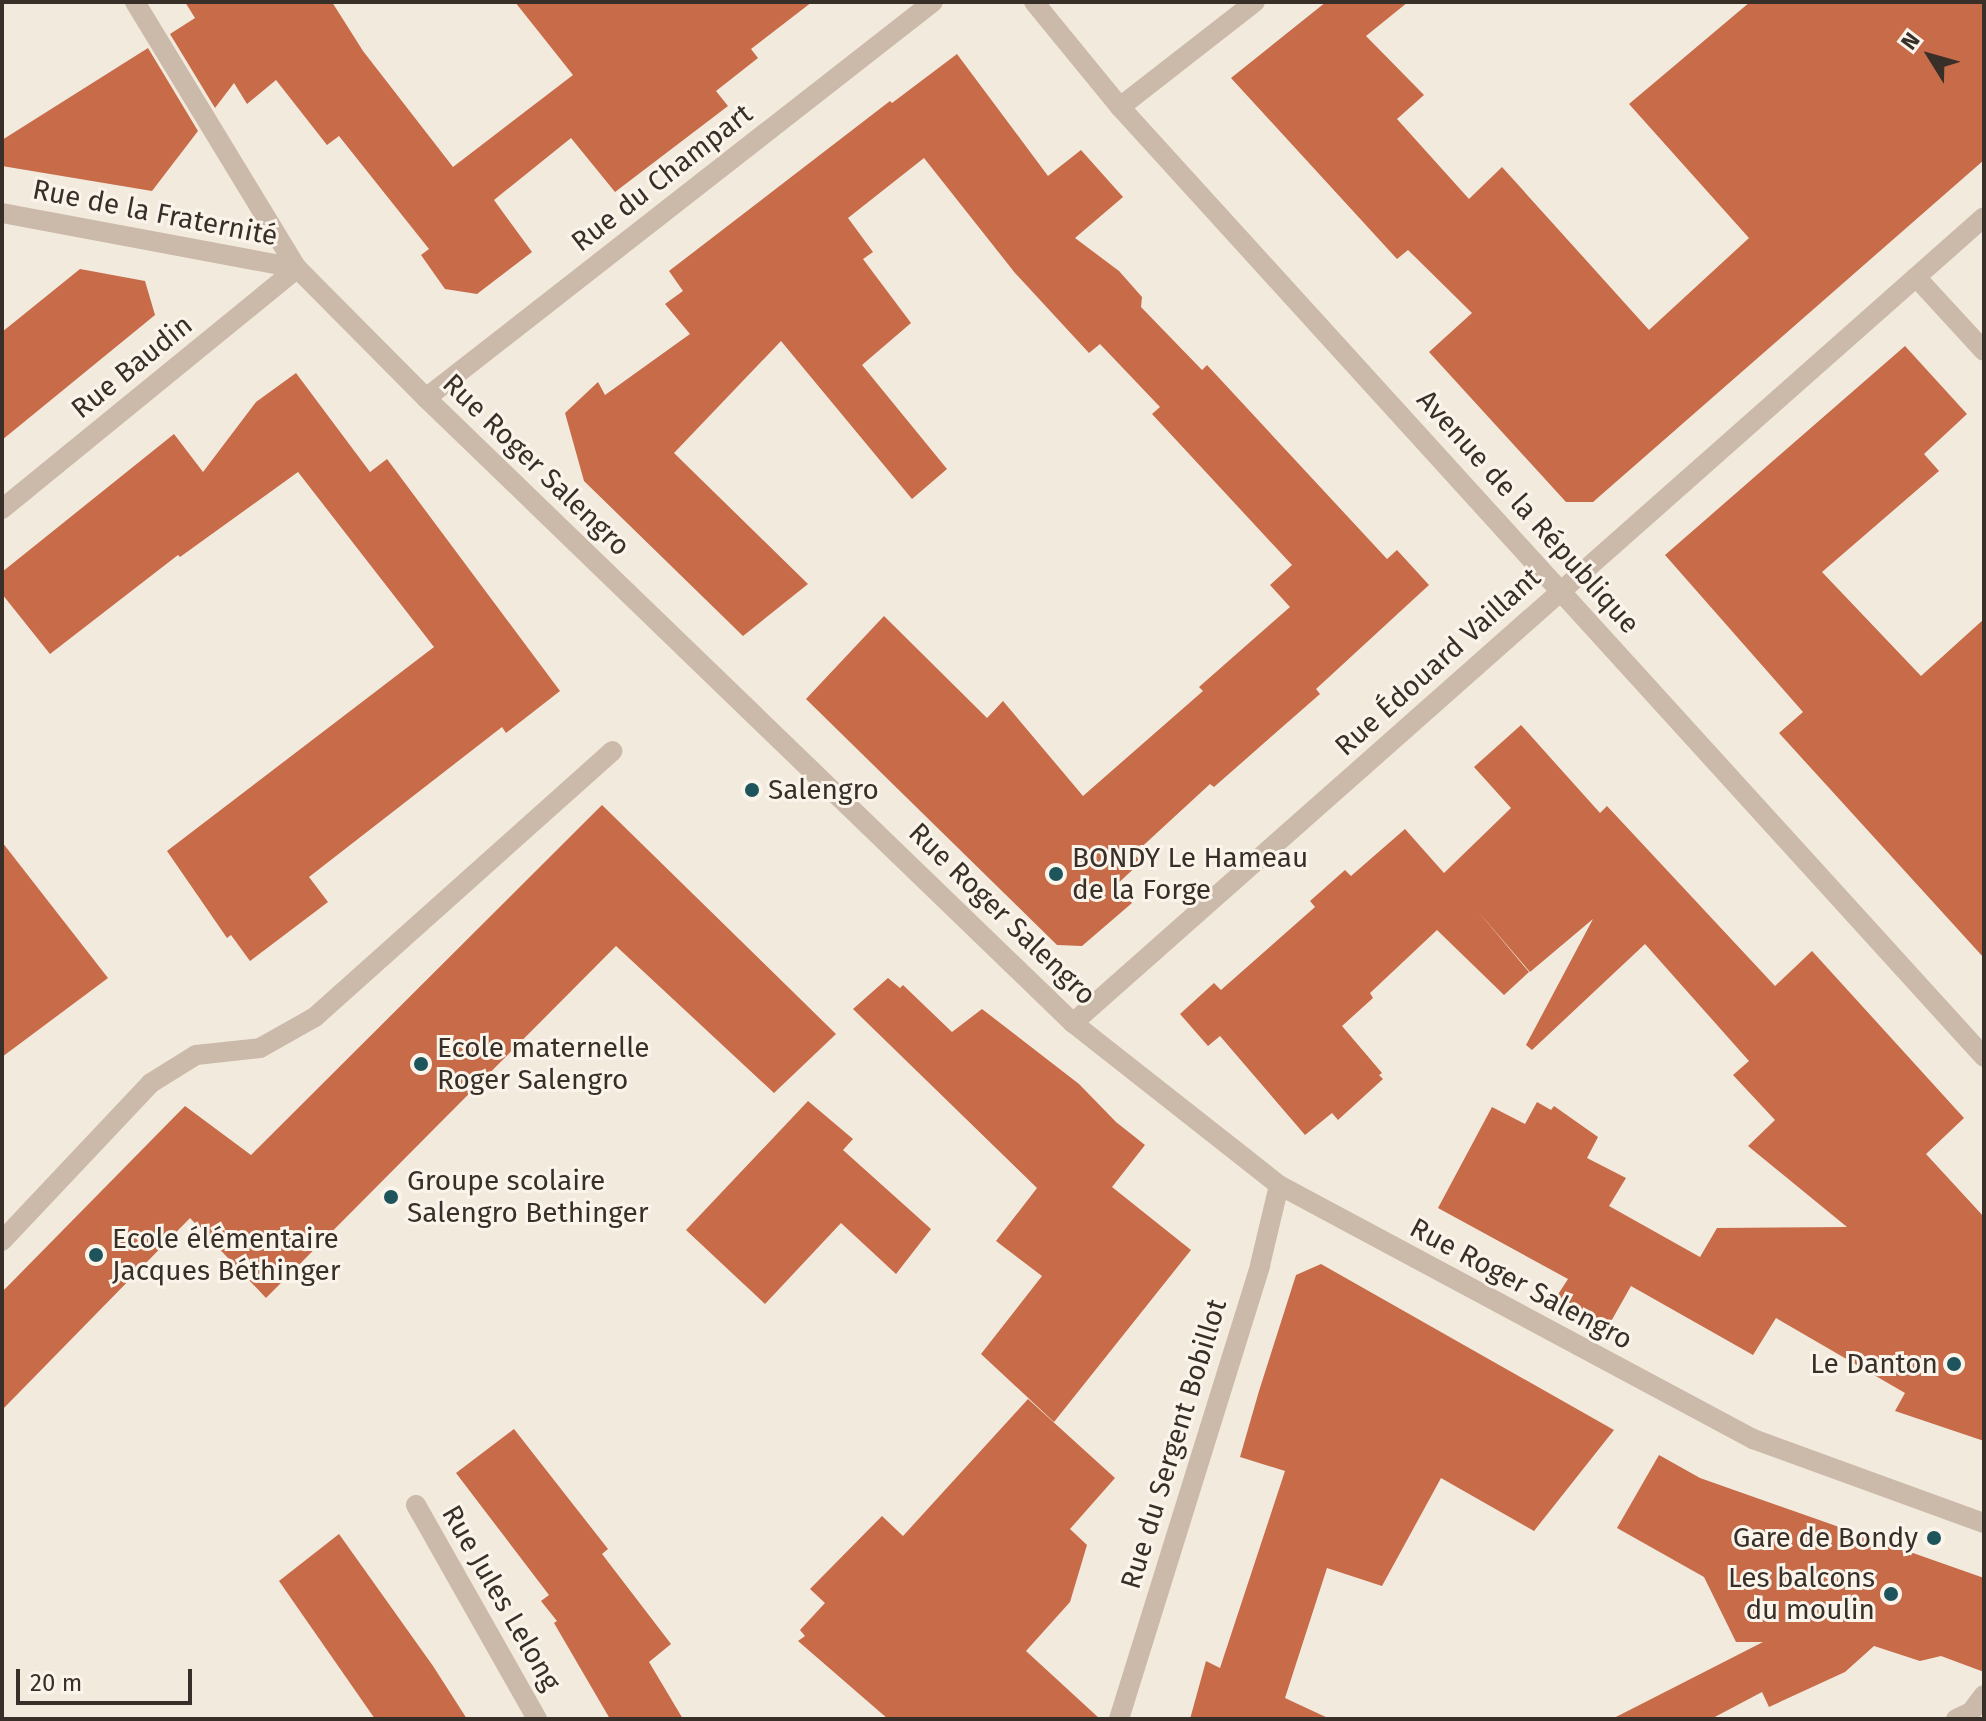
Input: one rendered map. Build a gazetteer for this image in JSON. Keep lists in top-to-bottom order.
{
  "streets": {
    "street": [
      "Rue du Champart",
      "Rue de la Fraternité",
      "Rue Baudin",
      "Rue Roger Salengro",
      "Avenue de la République",
      "Rue Édouard Vaillant",
      "Rue du Sergent Bobillot",
      "Rue Jules Lelong"
    ]
  },
  "crossings": [
    ["Rue du Champart", "Rue Roger Salengro"],
    ["Rue de la Fraternité", "Rue Baudin"],
    ["Rue de la Fraternité", "Rue Roger Salengro"],
    ["Rue Baudin", "Rue Roger Salengro"],
    ["Rue Roger Salengro", "Rue Édouard Vaillant"],
    ["Rue Roger Salengro", "Rue du Sergent Bobillot"],
    ["Avenue de la République", "Rue Édouard Vaillant"]
  ],
  "places": [
    "Salengro",
    "BONDY Le Hameau de la Forge",
    "Ecole maternelle Roger Salengro",
    "Groupe scolaire Salengro Bethinger",
    "Ecole élémentaire Jacques Béthinger",
    "Le Danton",
    "Gare de Bondy",
    "Les balcons du moulin"
  ],
  "scale_bar": "20 m",
  "north": "top left"
}
